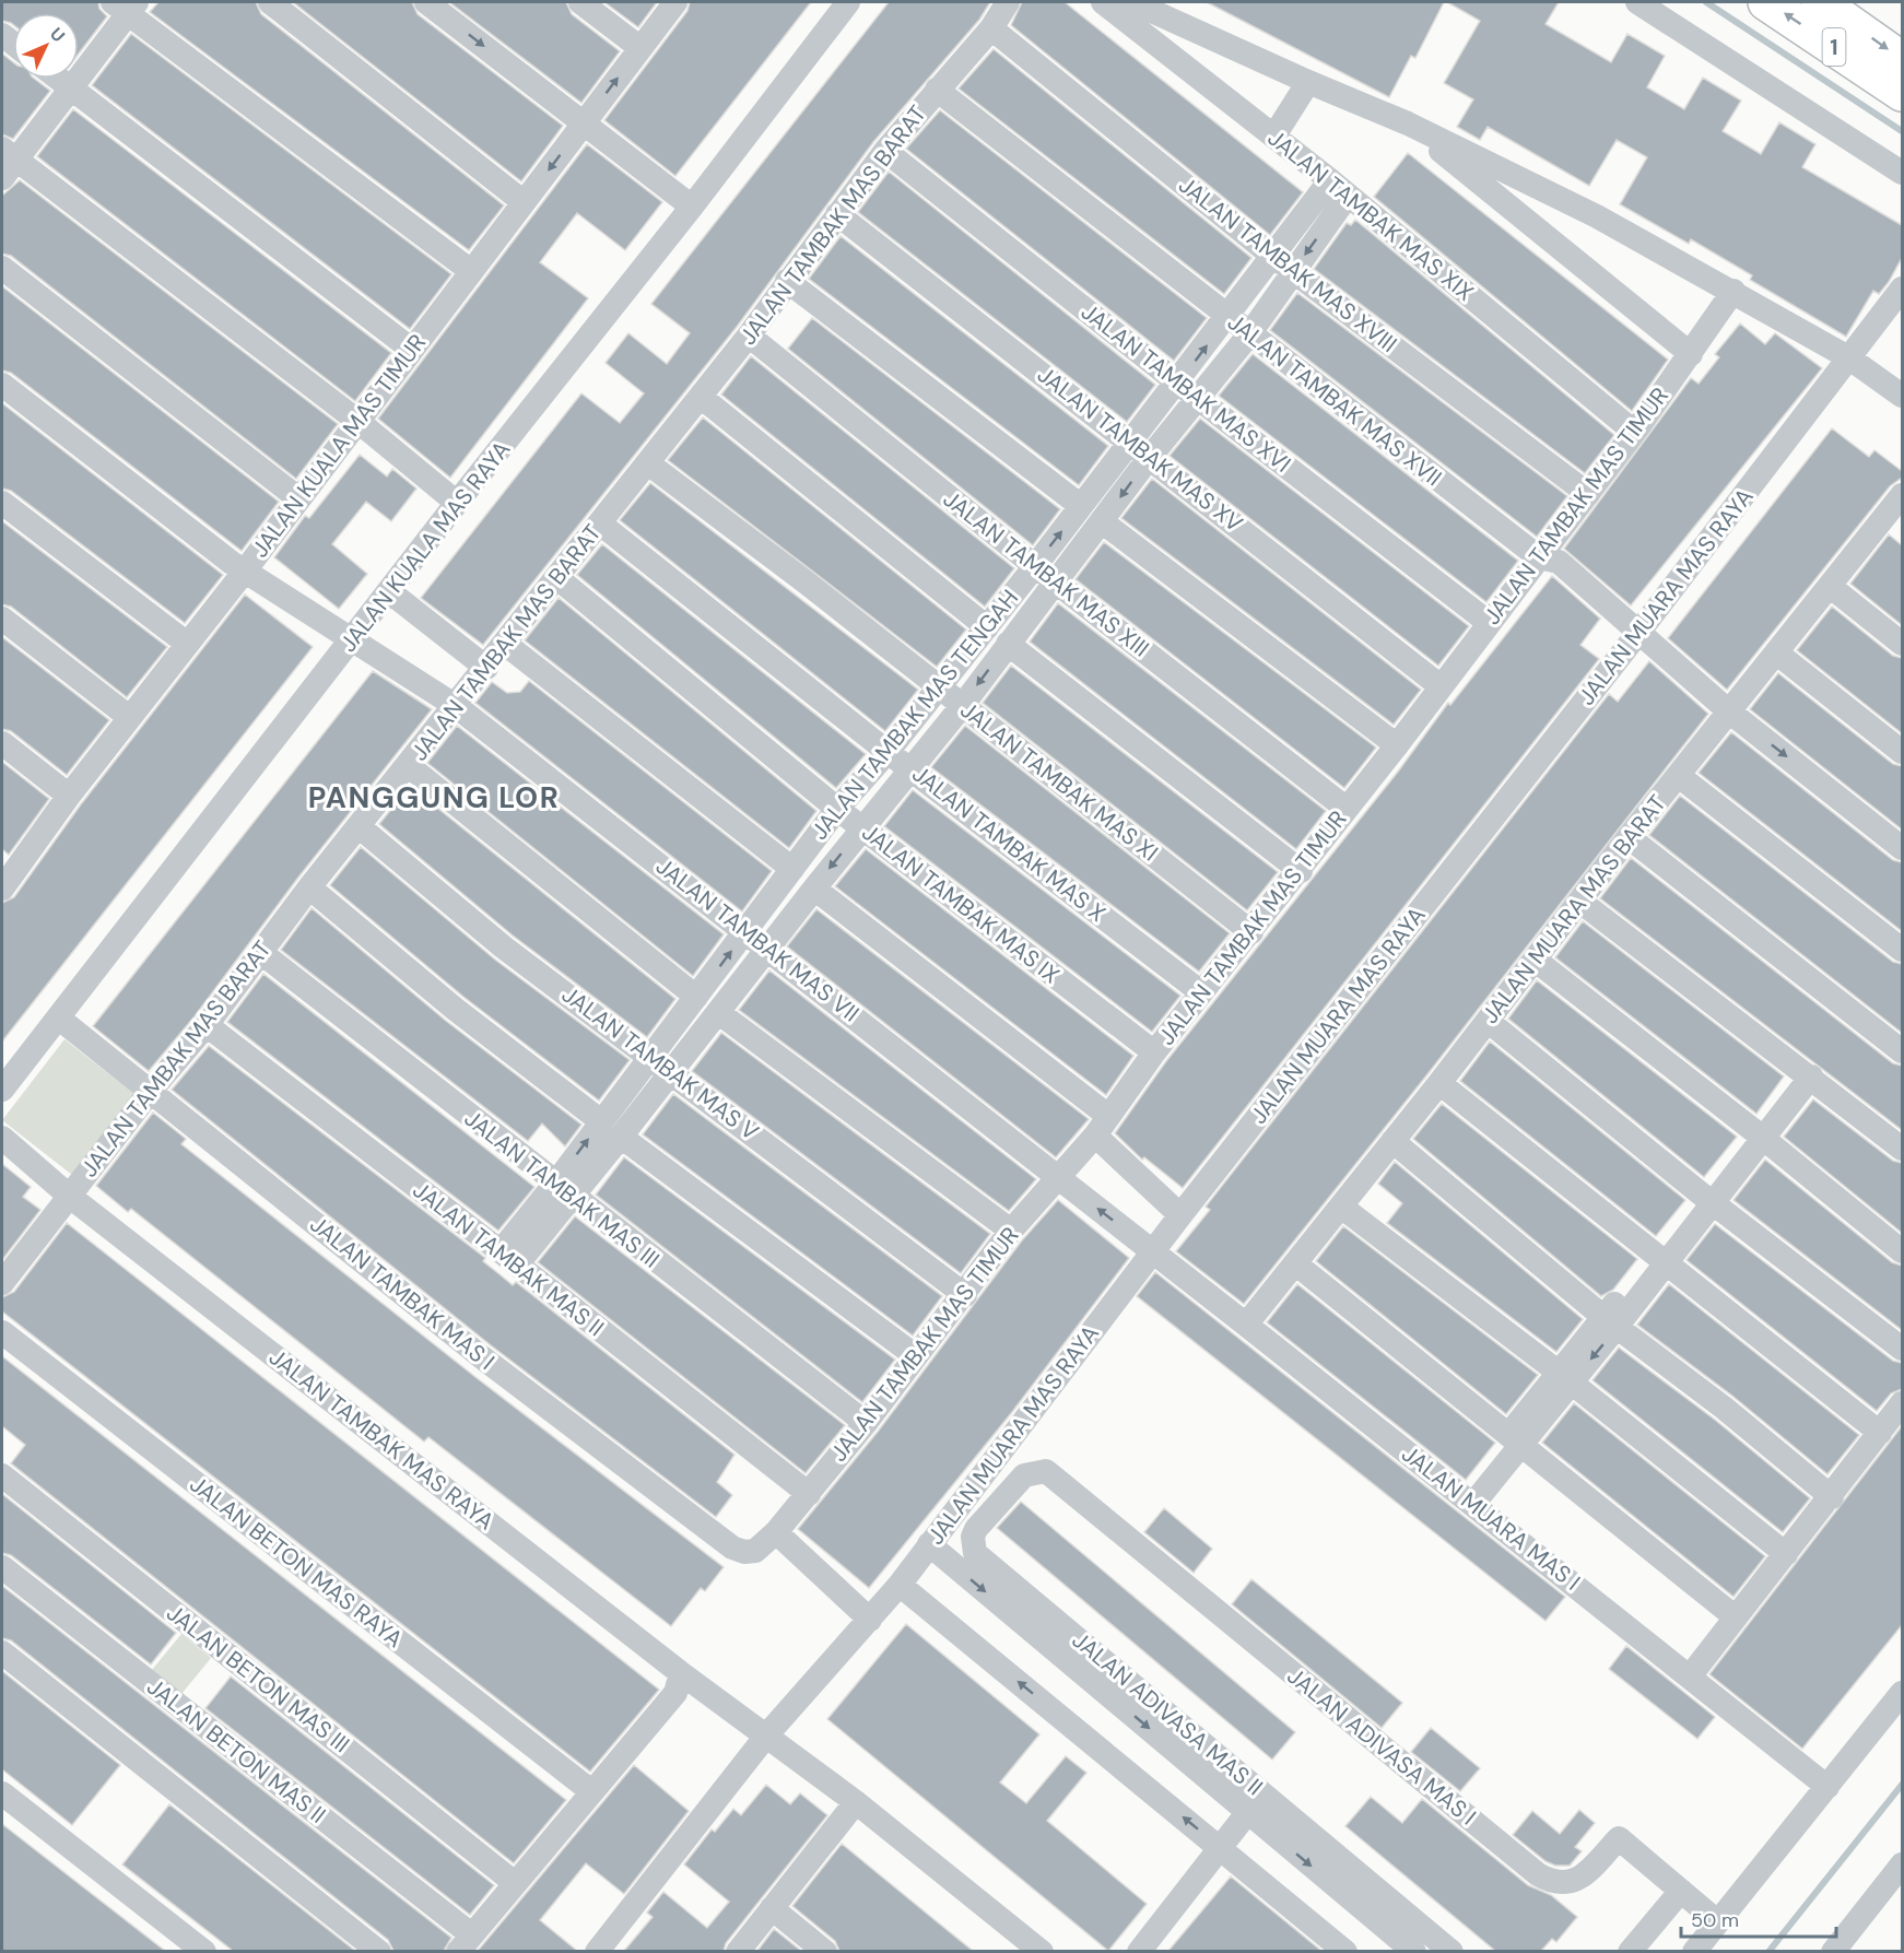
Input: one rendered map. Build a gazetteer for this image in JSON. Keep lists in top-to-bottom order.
{
  "streets": {
    "highway": ["1"],
    "street": [
      "JALAN TAMBAK MAS XIX",
      "JALAN TAMBAK MAS BARAT",
      "JALAN TAMBAK MAS XVIII",
      "JALAN TAMBAK MAS XVI",
      "JALAN TAMBAK MAS XVII",
      "JALAN KUALA MAS TIMUR",
      "JALAN TAMBAK MAS XV",
      "JALAN TAMBAK MAS TIMUR",
      "JALAN KUALA MAS RAYA",
      "JALAN TAMBAK MAS XIII",
      "JALAN MUARA MAS RAYA",
      "JALAN TAMBAK MAS TENGAH",
      "JALAN TAMBAK MAS XI",
      "JALAN TAMBAK MAS X",
      "JALAN TAMBAK MAS IX",
      "JALAN MUARA MAS BARAT",
      "JALAN TAMBAK MAS VII",
      "JALAN TAMBAK MAS V",
      "JALAN TAMBAK MAS III",
      "JALAN TAMBAK MAS II",
      "JALAN TAMBAK MAS I",
      "JALAN TAMBAK MAS RAYA",
      "JALAN MUARA MAS I",
      "JALAN BETON MAS RAYA",
      "JALAN BETON MAS III",
      "JALAN ADIVASA MAS II",
      "JALAN ADIVASA MAS I",
      "JALAN BETON MAS II"
    ]
  },
  "crossings": [
    ["JALAN TAMBAK MAS XIX", "JALAN TAMBAK MAS TIMUR"],
    ["JALAN TAMBAK MAS XIX", "JALAN TAMBAK MAS TENGAH"],
    ["JALAN TAMBAK MAS BARAT", "JALAN TAMBAK MAS XVIII"],
    ["JALAN TAMBAK MAS BARAT", "JALAN TAMBAK MAS XVI"],
    ["JALAN TAMBAK MAS BARAT", "JALAN TAMBAK MAS XVII"],
    ["JALAN TAMBAK MAS BARAT", "JALAN TAMBAK MAS XV"],
    ["JALAN TAMBAK MAS BARAT", "JALAN TAMBAK MAS XIII"],
    ["JALAN TAMBAK MAS BARAT", "JALAN TAMBAK MAS XI"],
    ["JALAN TAMBAK MAS BARAT", "JALAN TAMBAK MAS X"],
    ["JALAN TAMBAK MAS BARAT", "JALAN TAMBAK MAS IX"],
    ["JALAN TAMBAK MAS BARAT", "JALAN TAMBAK MAS VII"],
    ["JALAN TAMBAK MAS BARAT", "JALAN TAMBAK MAS V"],
    ["JALAN TAMBAK MAS BARAT", "JALAN TAMBAK MAS III"],
    ["JALAN TAMBAK MAS BARAT", "JALAN TAMBAK MAS II"],
    ["JALAN TAMBAK MAS BARAT", "JALAN TAMBAK MAS I"],
    ["JALAN TAMBAK MAS BARAT", "JALAN TAMBAK MAS RAYA"],
    ["JALAN TAMBAK MAS XVIII", "JALAN TAMBAK MAS TIMUR"],
    ["JALAN TAMBAK MAS XVIII", "JALAN TAMBAK MAS TENGAH"],
    ["JALAN TAMBAK MAS XVI", "JALAN TAMBAK MAS TIMUR"],
    ["JALAN TAMBAK MAS XVI", "JALAN TAMBAK MAS TENGAH"],
    ["JALAN TAMBAK MAS XVII", "JALAN TAMBAK MAS TIMUR"],
    ["JALAN TAMBAK MAS XVII", "JALAN MUARA MAS RAYA"],
    ["JALAN TAMBAK MAS XVII", "JALAN TAMBAK MAS TENGAH"],
    ["JALAN TAMBAK MAS XVII", "JALAN MUARA MAS BARAT"],
    ["JALAN KUALA MAS TIMUR", "JALAN TAMBAK MAS VII"],
    ["JALAN TAMBAK MAS XV", "JALAN TAMBAK MAS TIMUR"],
    ["JALAN TAMBAK MAS XV", "JALAN TAMBAK MAS TENGAH"],
    ["JALAN TAMBAK MAS TIMUR", "JALAN TAMBAK MAS XIII"],
    ["JALAN TAMBAK MAS TIMUR", "JALAN TAMBAK MAS XI"],
    ["JALAN TAMBAK MAS TIMUR", "JALAN TAMBAK MAS X"],
    ["JALAN TAMBAK MAS TIMUR", "JALAN TAMBAK MAS IX"],
    ["JALAN TAMBAK MAS TIMUR", "JALAN TAMBAK MAS VII"],
    ["JALAN TAMBAK MAS TIMUR", "JALAN TAMBAK MAS V"],
    ["JALAN TAMBAK MAS TIMUR", "JALAN TAMBAK MAS III"],
    ["JALAN TAMBAK MAS TIMUR", "JALAN TAMBAK MAS II"],
    ["JALAN TAMBAK MAS TIMUR", "JALAN TAMBAK MAS I"],
    ["JALAN KUALA MAS RAYA", "JALAN TAMBAK MAS VII"],
    ["JALAN KUALA MAS RAYA", "JALAN TAMBAK MAS I"],
    ["JALAN TAMBAK MAS XIII", "JALAN TAMBAK MAS TENGAH"],
    ["JALAN MUARA MAS RAYA", "JALAN TAMBAK MAS VII"],
    ["JALAN MUARA MAS RAYA", "JALAN TAMBAK MAS RAYA"],
    ["JALAN MUARA MAS RAYA", "JALAN MUARA MAS I"],
    ["JALAN TAMBAK MAS TENGAH", "JALAN TAMBAK MAS XI"],
    ["JALAN TAMBAK MAS TENGAH", "JALAN TAMBAK MAS X"],
    ["JALAN TAMBAK MAS TENGAH", "JALAN TAMBAK MAS IX"],
    ["JALAN TAMBAK MAS TENGAH", "JALAN TAMBAK MAS VII"],
    ["JALAN TAMBAK MAS TENGAH", "JALAN TAMBAK MAS V"],
    ["JALAN TAMBAK MAS TENGAH", "JALAN TAMBAK MAS III"],
    ["JALAN TAMBAK MAS TENGAH", "JALAN TAMBAK MAS II"],
    ["JALAN MUARA MAS BARAT", "JALAN MUARA MAS I"],
    ["JALAN TAMBAK MAS VII", "JALAN MUARA MAS I"],
    ["JALAN ADIVASA MAS II", "JALAN ADIVASA MAS I"]
  ],
  "districts": ["PANGGUNG LOR"],
  "scale_bar": "50 m",
  "north": "top right"
}
